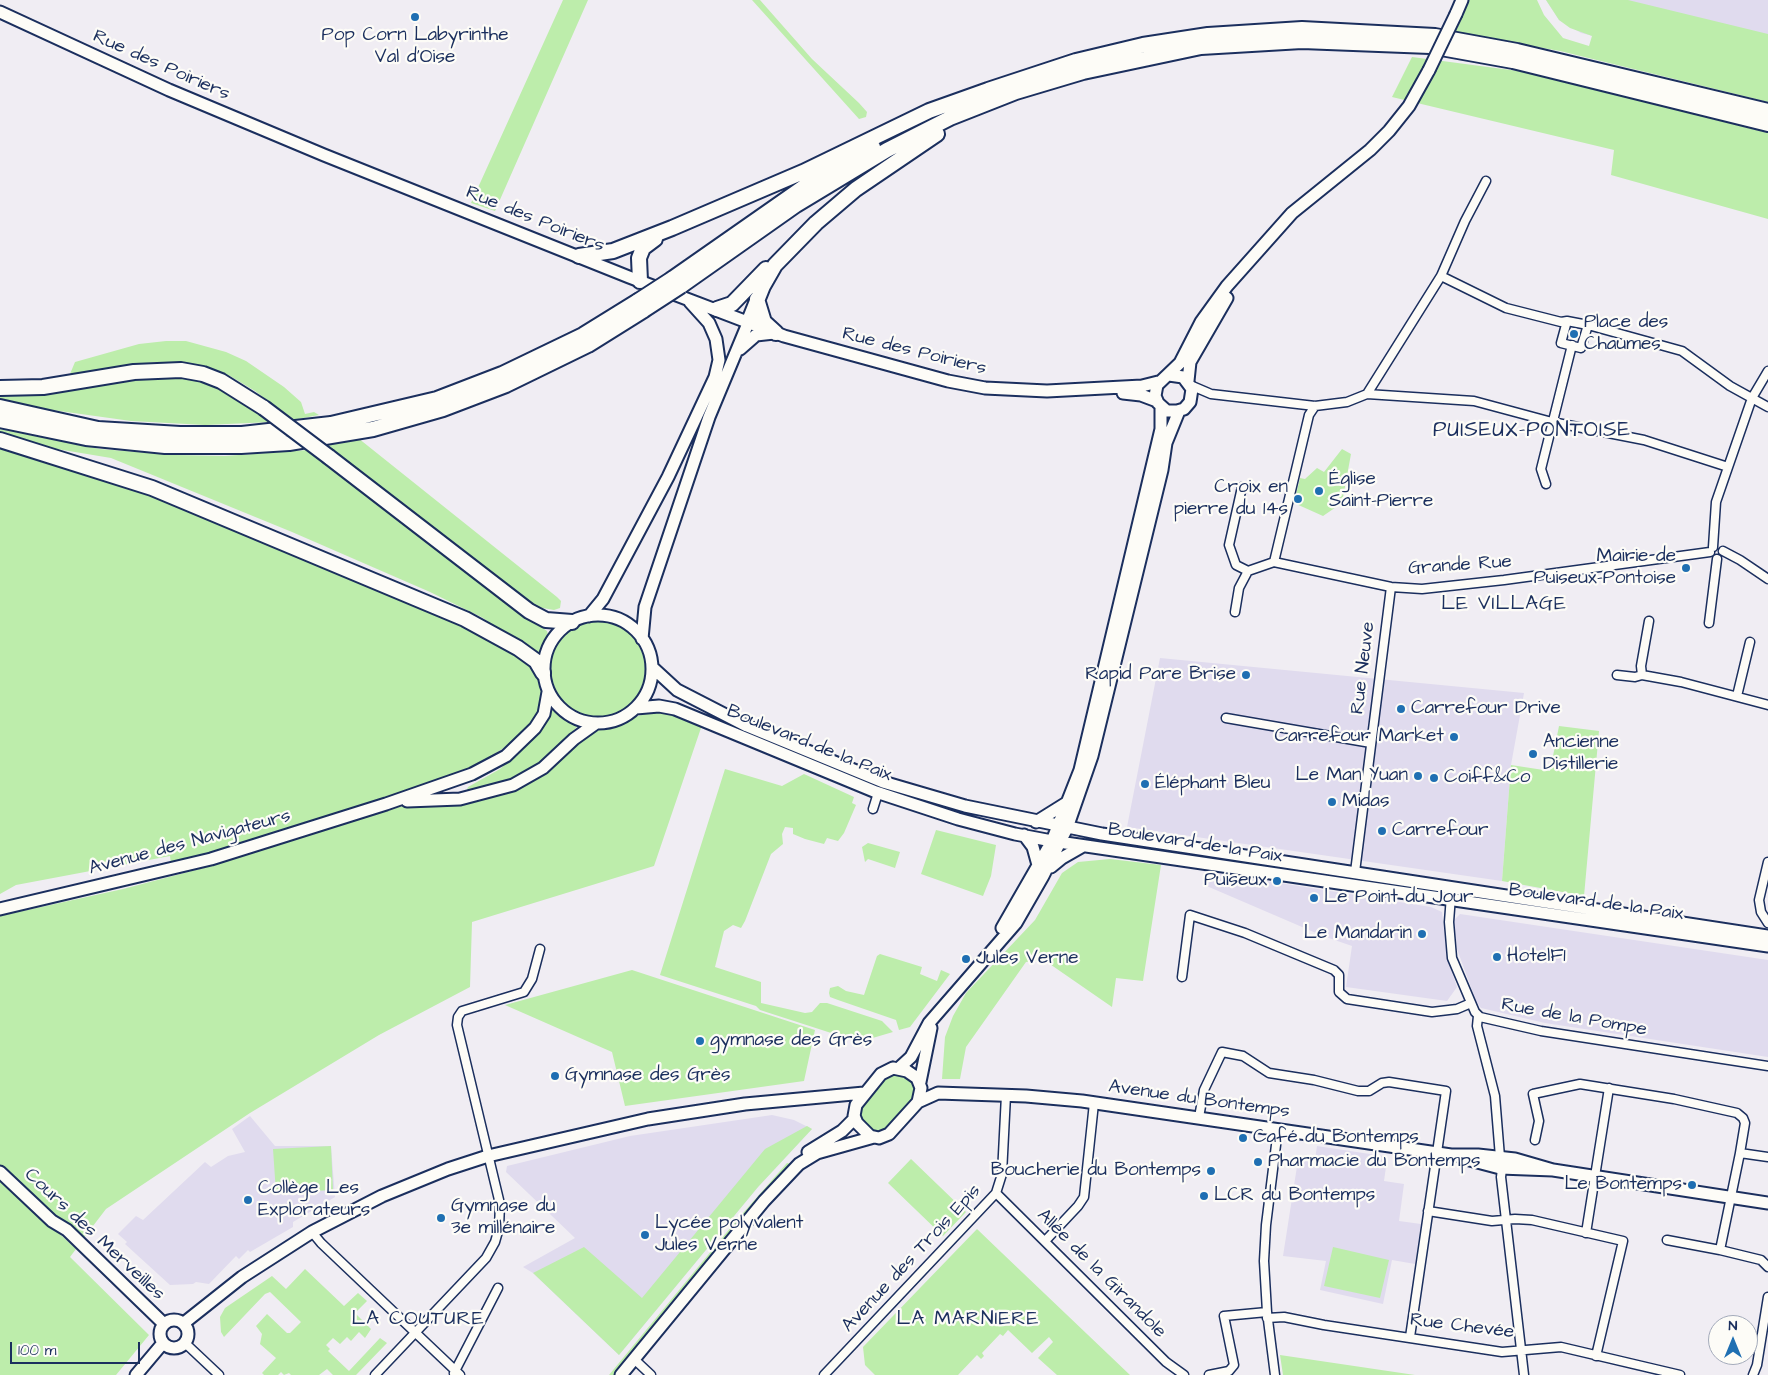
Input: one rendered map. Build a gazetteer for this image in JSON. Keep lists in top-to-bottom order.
{
  "streets": {
    "main road": [
      "Rue des Poiriers",
      "Boulevard de la Paix",
      "Avenue des Navigateurs",
      "Avenue du Bontemps",
      "Cours des Merveilles"
    ],
    "street": [
      "Grande Rue",
      "Rue Neuve",
      "Rue de la Pompe",
      "Avenue des Trois Epis",
      "Allée de la Girandole",
      "Rue Chevée"
    ]
  },
  "crossings": [
    ["Grande Rue", "Rue Neuve"],
    ["Rue Neuve", "Boulevard de la Paix"],
    ["Boulevard de la Paix", "Avenue des Navigateurs"],
    ["Boulevard de la Paix", "Rue de la Pompe"],
    ["Avenue du Bontemps", "Avenue des Trois Epis"],
    ["Avenue des Trois Epis", "Allée de la Girandole"]
  ],
  "districts": [
    "PUISEUX-PONTOISE",
    "LE VILLAGE",
    "LA COUTURE",
    "LA MARNIERE"
  ],
  "places": [
    "Pop Corn Labyrinthe Val d'Oise",
    "Place des Chaumes",
    "Église Saint-Pierre",
    "Croix en pierre du 14s",
    "Mairie de Puiseux-Pontoise",
    "Rapid Pare Brise",
    "Carrefour Drive",
    "Carrefour Market",
    "Ancienne Distillerie",
    "Le Man Yuan",
    "Coiff&Co",
    "Éléphant Bleu",
    "Midas",
    "Carrefour",
    "Puiseux",
    "Le Point du Jour",
    "Le Mandarin",
    "HotelF1",
    "Jules Verne",
    "gymnase des Grès",
    "Gymnase des Grès",
    "Café du Bontemps",
    "Pharmacie du Bontemps",
    "Boucherie du Bontemps",
    "Le Bontemps",
    "LCR du Bontemps",
    "Collège Les Explorateurs",
    "Gymnase du 3e millénaire",
    "Lycée polyvalent Jules Verne"
  ],
  "scale_bar": "100 m",
  "north": "top"
}
